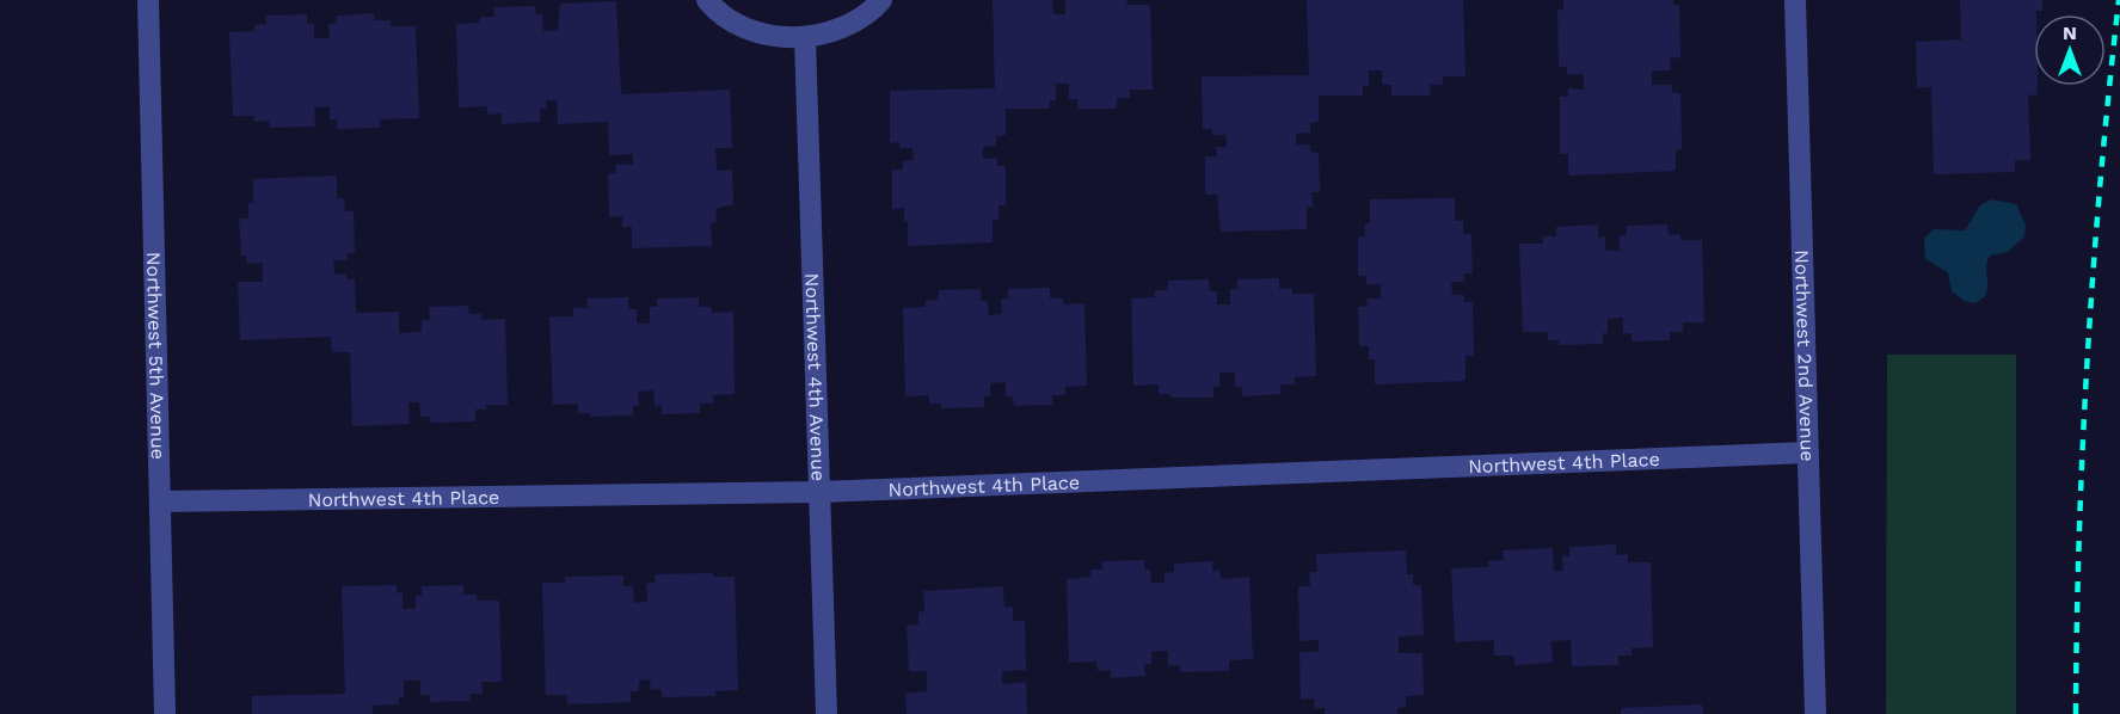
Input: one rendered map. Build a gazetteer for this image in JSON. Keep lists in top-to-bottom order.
{
  "streets": {
    "street": [
      "Northwest 5th Avenue",
      "Northwest 2nd Avenue",
      "Northwest 4th Avenue",
      "Northwest 4th Place"
    ]
  },
  "crossings": [
    ["Northwest 5th Avenue", "Northwest 4th Place"],
    ["Northwest 2nd Avenue", "Northwest 4th Place"],
    ["Northwest 4th Avenue", "Northwest 4th Place"]
  ],
  "north": "top"
}
